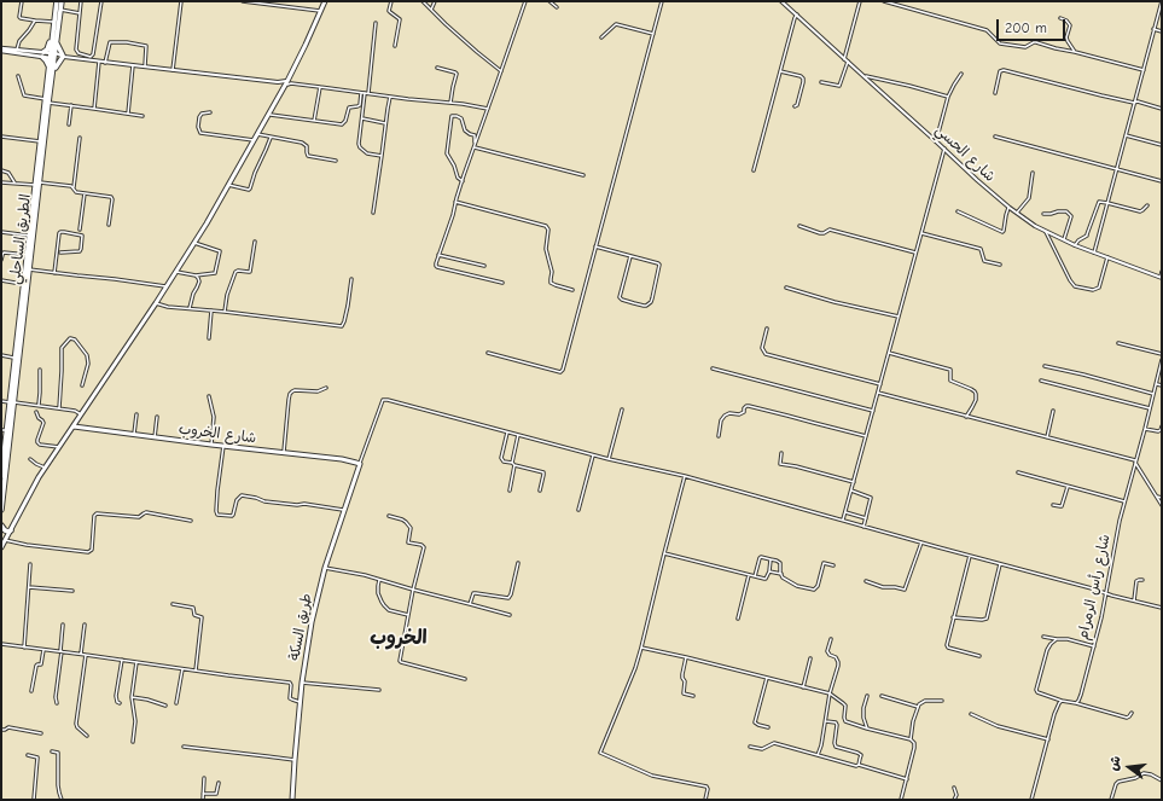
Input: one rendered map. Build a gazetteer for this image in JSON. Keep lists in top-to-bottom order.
{
  "streets": {
    "highway": ["الطريق الساحلي"],
    "main road": ["شارع الخروب", "طريق السكة"],
    "street": ["شارع الحسي", "شارع رأس الرمرام"]
  },
  "crossings": [
    ["شارع الخروب", "طريق السكة"]
  ],
  "districts": ["الخروب"],
  "scale_bar": "200 m",
  "north": "left"
}
